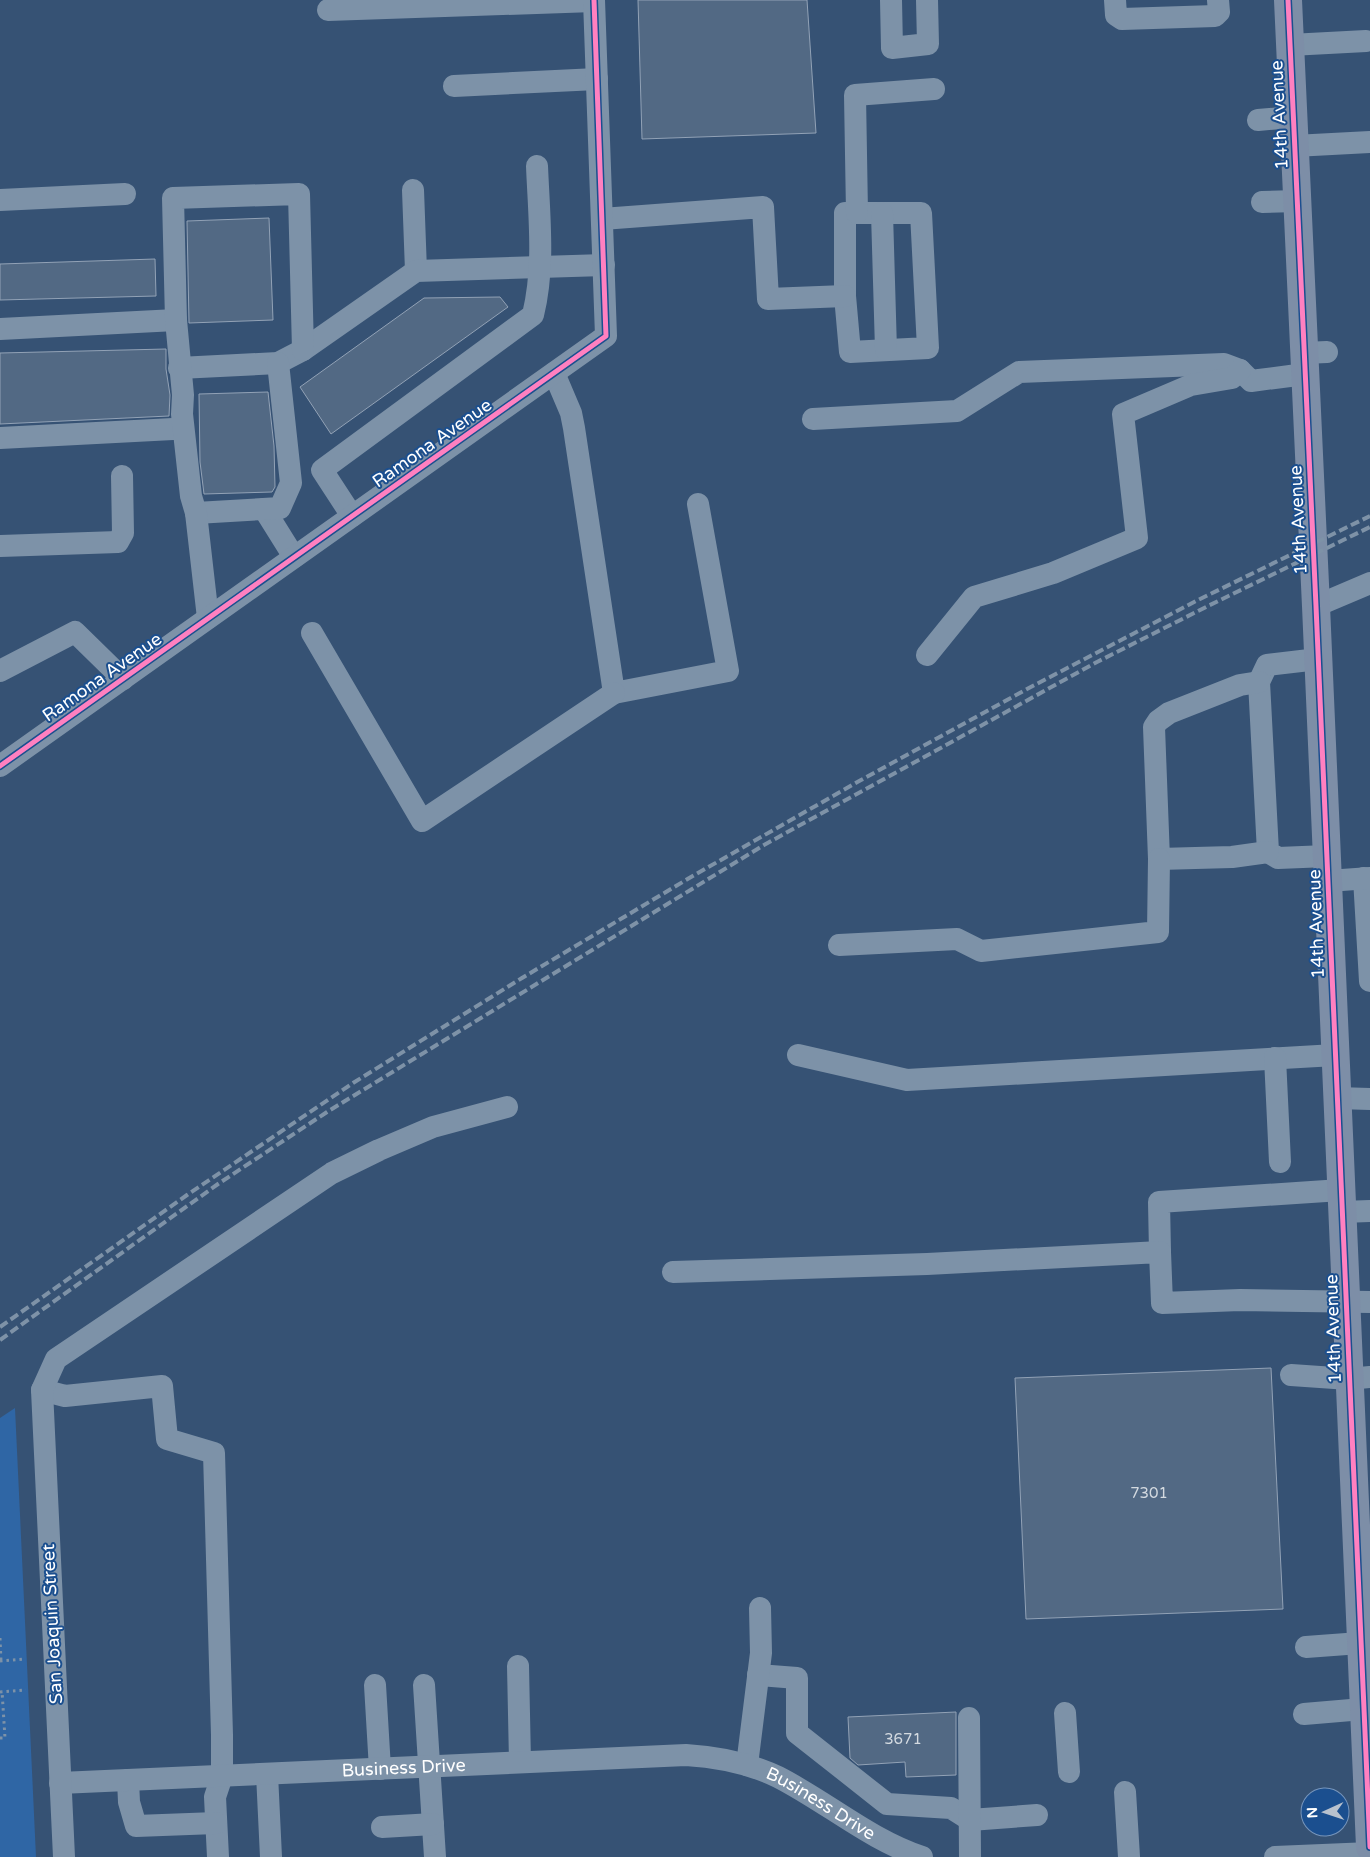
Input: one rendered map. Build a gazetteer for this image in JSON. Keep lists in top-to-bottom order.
{
  "streets": {
    "main road": ["14th Avenue"],
    "street": ["Ramona Avenue", "San Joaquin Street", "Business Drive"]
  },
  "crossings": [
    ["San Joaquin Street", "Business Drive"]
  ],
  "house_numbers": ["7301", "3671"],
  "north": "left"
}
